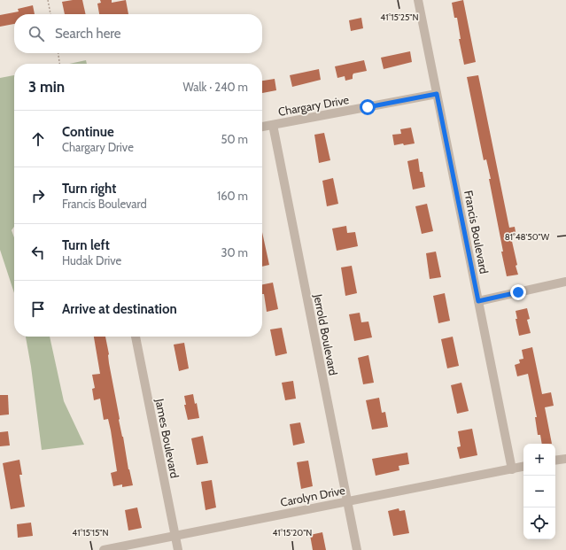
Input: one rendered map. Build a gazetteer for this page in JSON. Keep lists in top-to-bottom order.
{
  "streets": {
    "street": [
      "Chargary Drive",
      "Francis Boulevard",
      "Jerrold Boulevard",
      "James Boulevard",
      "Carolyn Drive"
    ]
  },
  "crossings": [
    ["Chargary Drive", "Francis Boulevard"],
    ["Chargary Drive", "Jerrold Boulevard"],
    ["Francis Boulevard", "Carolyn Drive"],
    ["Jerrold Boulevard", "Carolyn Drive"],
    ["James Boulevard", "Carolyn Drive"]
  ],
  "page": {
    "search": "Search here",
    "heading": ["3 min", "Walk · 240 m"],
    "list": [
      ["Continue", "Chargary Drive", "50 m"],
      ["Turn right", "Francis Boulevard", "160 m"],
      ["Turn left", "Hudak Drive", "30 m"],
      "Arrive at destination"
    ],
    "map_buttons": ["+", "−"]
  },
  "coordinates": [
    "41°15'25\"N",
    "81°48'50\"W",
    "41°15'15\"N",
    "41°15'20\"N"
  ]
}
